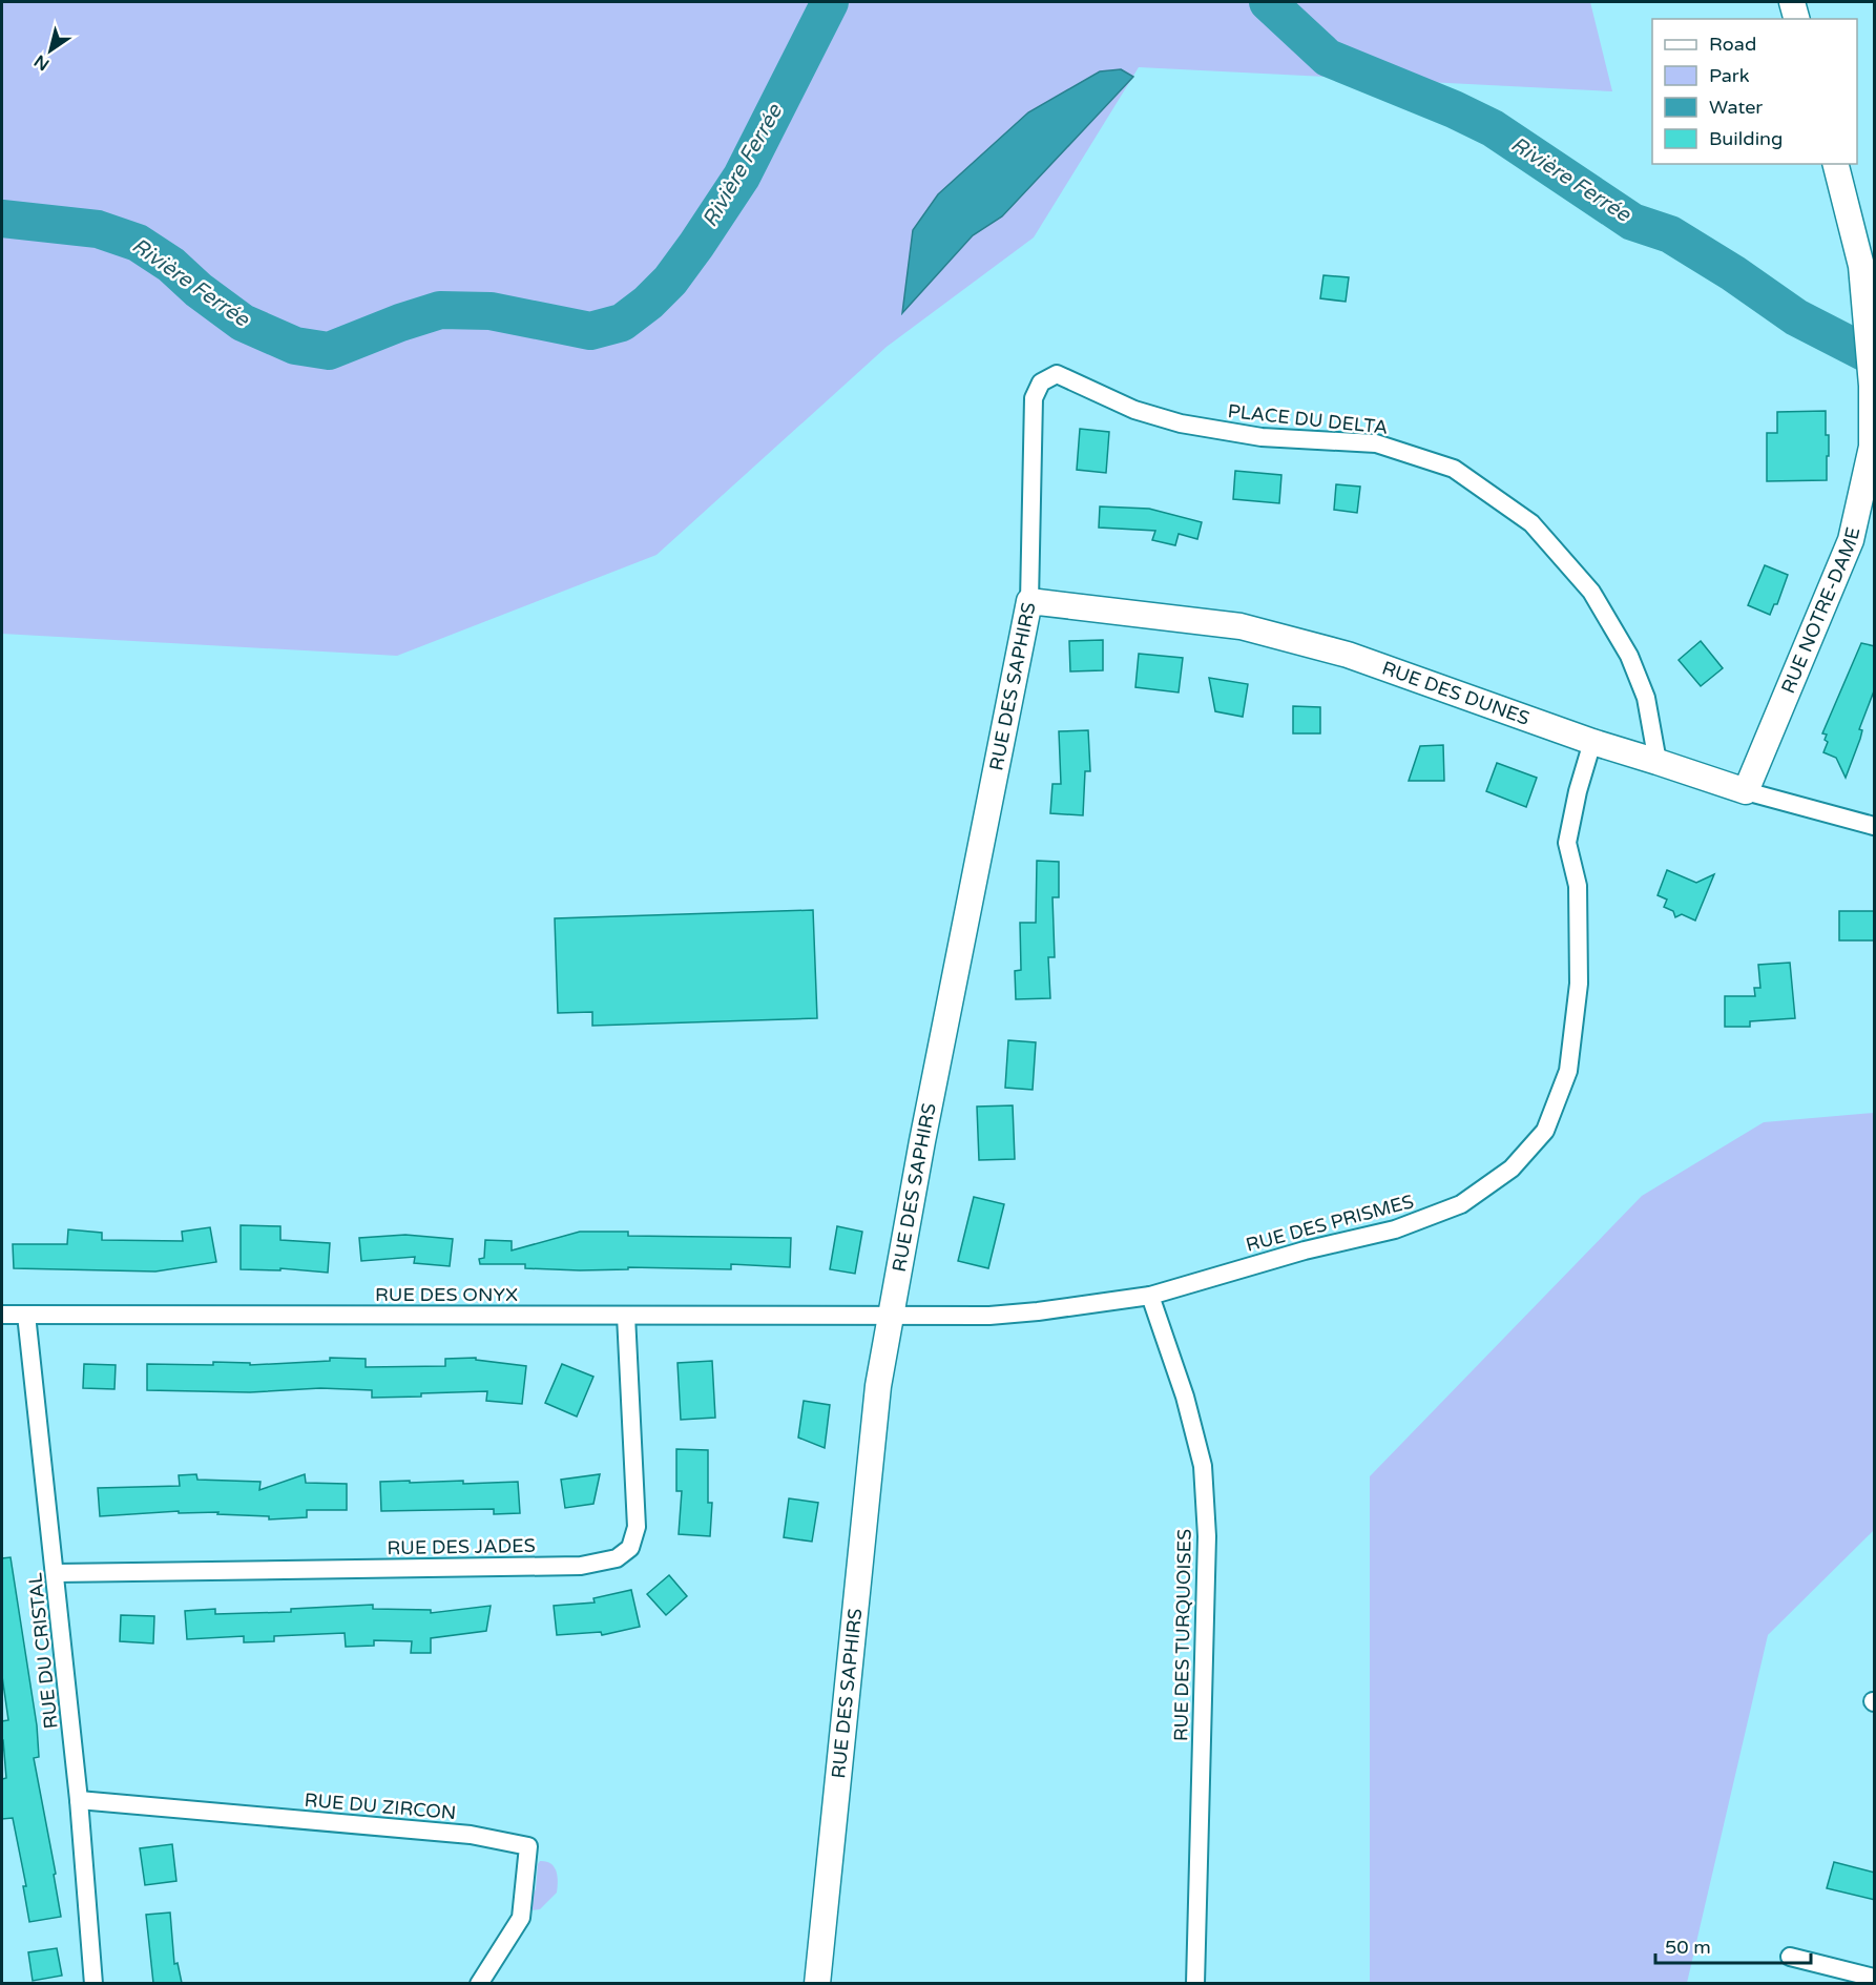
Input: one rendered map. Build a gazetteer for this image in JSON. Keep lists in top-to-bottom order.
{
  "streets": {
    "street": [
      "PLACE DU DELTA",
      "RUE NOTRE-DAME",
      "RUE DES SAPHIRS",
      "RUE DES DUNES",
      "RUE DES PRISMES",
      "RUE DES ONYX",
      "RUE DES JADES",
      "RUE DES TURQUOISES",
      "RUE DU CRISTAL",
      "RUE DU ZIRCON"
    ]
  },
  "crossings": [
    ["PLACE DU DELTA", "RUE DES SAPHIRS"],
    ["PLACE DU DELTA", "RUE DES DUNES"],
    ["RUE NOTRE-DAME", "RUE DES DUNES"],
    ["RUE DES SAPHIRS", "RUE DES DUNES"],
    ["RUE DES SAPHIRS", "RUE DES PRISMES"],
    ["RUE DES SAPHIRS", "RUE DES ONYX"],
    ["RUE DES DUNES", "RUE DES PRISMES"],
    ["RUE DES PRISMES", "RUE DES ONYX"],
    ["RUE DES PRISMES", "RUE DES TURQUOISES"],
    ["RUE DES ONYX", "RUE DES JADES"],
    ["RUE DES ONYX", "RUE DU CRISTAL"],
    ["RUE DES JADES", "RUE DU CRISTAL"],
    ["RUE DU CRISTAL", "RUE DU ZIRCON"]
  ],
  "water": ["Rivière Ferrée"],
  "legend": [
    "Road",
    "Park",
    "Water",
    "Building"
  ],
  "scale_bar": "50 m",
  "north": "bottom left"
}
